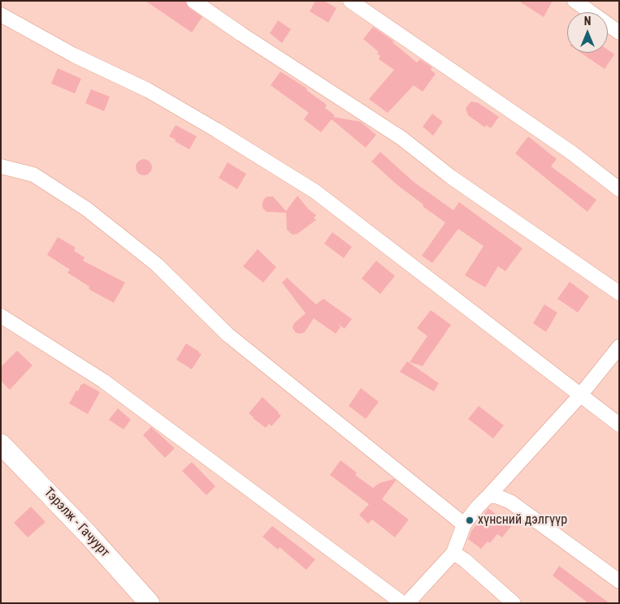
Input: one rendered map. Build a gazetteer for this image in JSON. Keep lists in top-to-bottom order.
{
  "streets": {
    "main road": ["Тэрэлж - Гачуурт"]
  },
  "places": ["хүнсний дэлгүүр"],
  "north": "top"
}
